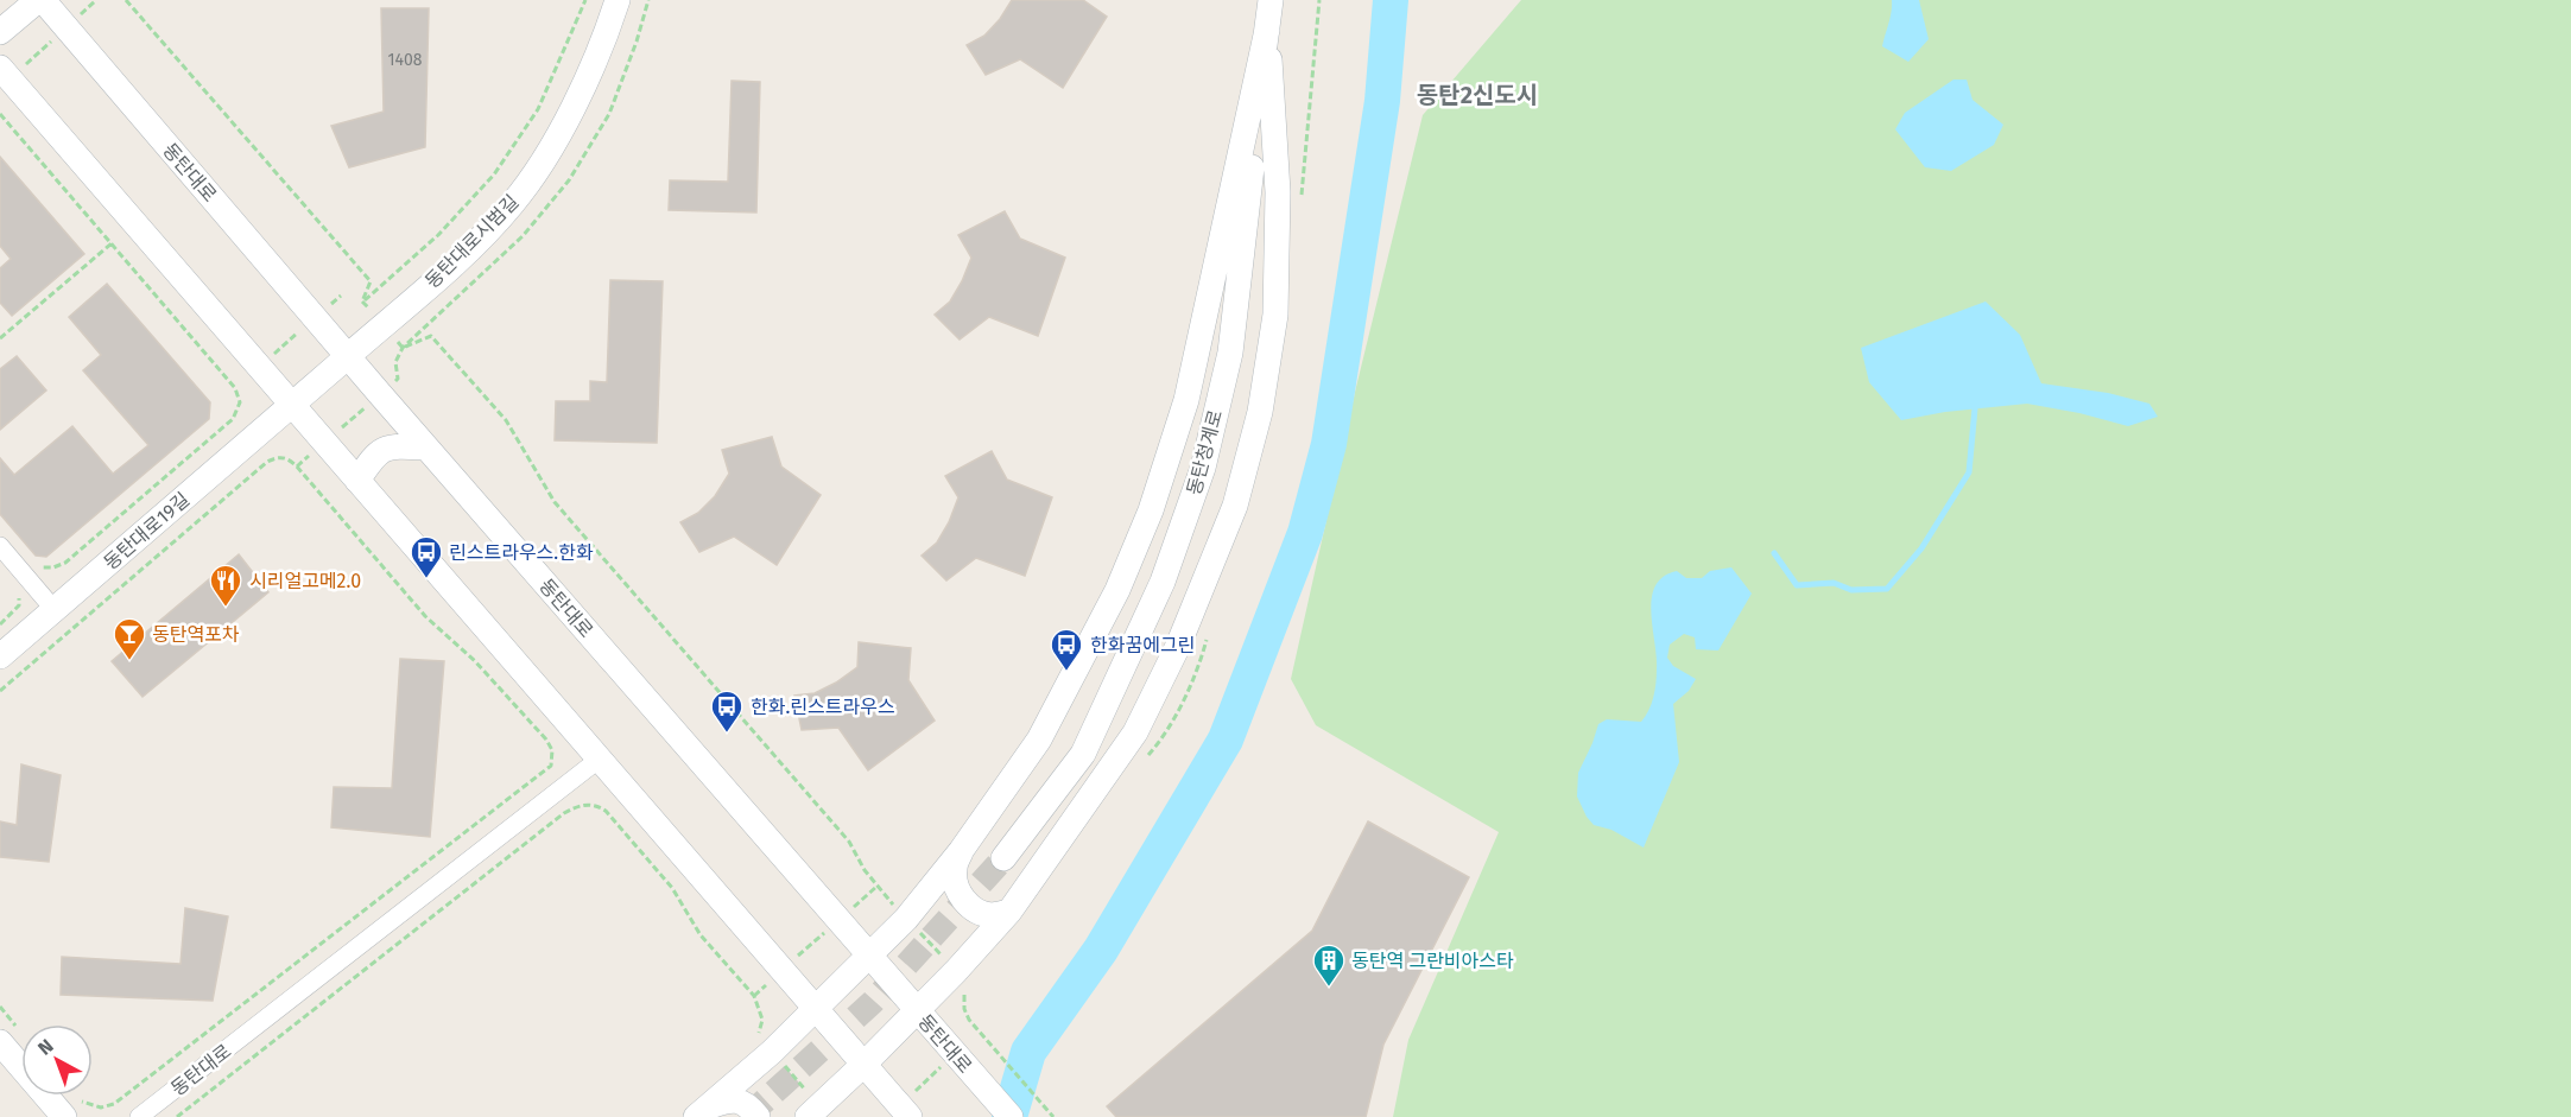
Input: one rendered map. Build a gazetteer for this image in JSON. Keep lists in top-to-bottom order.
{
  "streets": {
    "street": [
      "동탄대로",
      "동탄대로시범길",
      "동탄청계로",
      "동탄대로19길"
    ]
  },
  "crossings": [
    ["동탄대로", "동탄대로시범길"],
    ["동탄대로시범길", "동탄대로19길"]
  ],
  "districts": ["동탄2신도시"],
  "places": {
    "bus stop": ["린스트라우스.한화", "한화꿈에그린", "한화.린스트라우스"],
    "restaurant": ["시리얼고메2.0"],
    "bar": ["동탄역포차"],
    "building": ["동탄역 그란비아스타"]
  },
  "house_numbers": ["1408"],
  "north": "top left"
}
